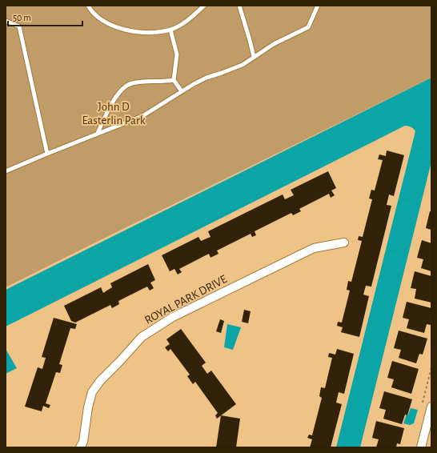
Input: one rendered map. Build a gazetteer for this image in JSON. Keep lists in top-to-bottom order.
{
  "streets": {
    "street": ["ROYAL PARK DRIVE"]
  },
  "parks": ["John D Easterlin Park"],
  "scale_bar": "50 m"
}
